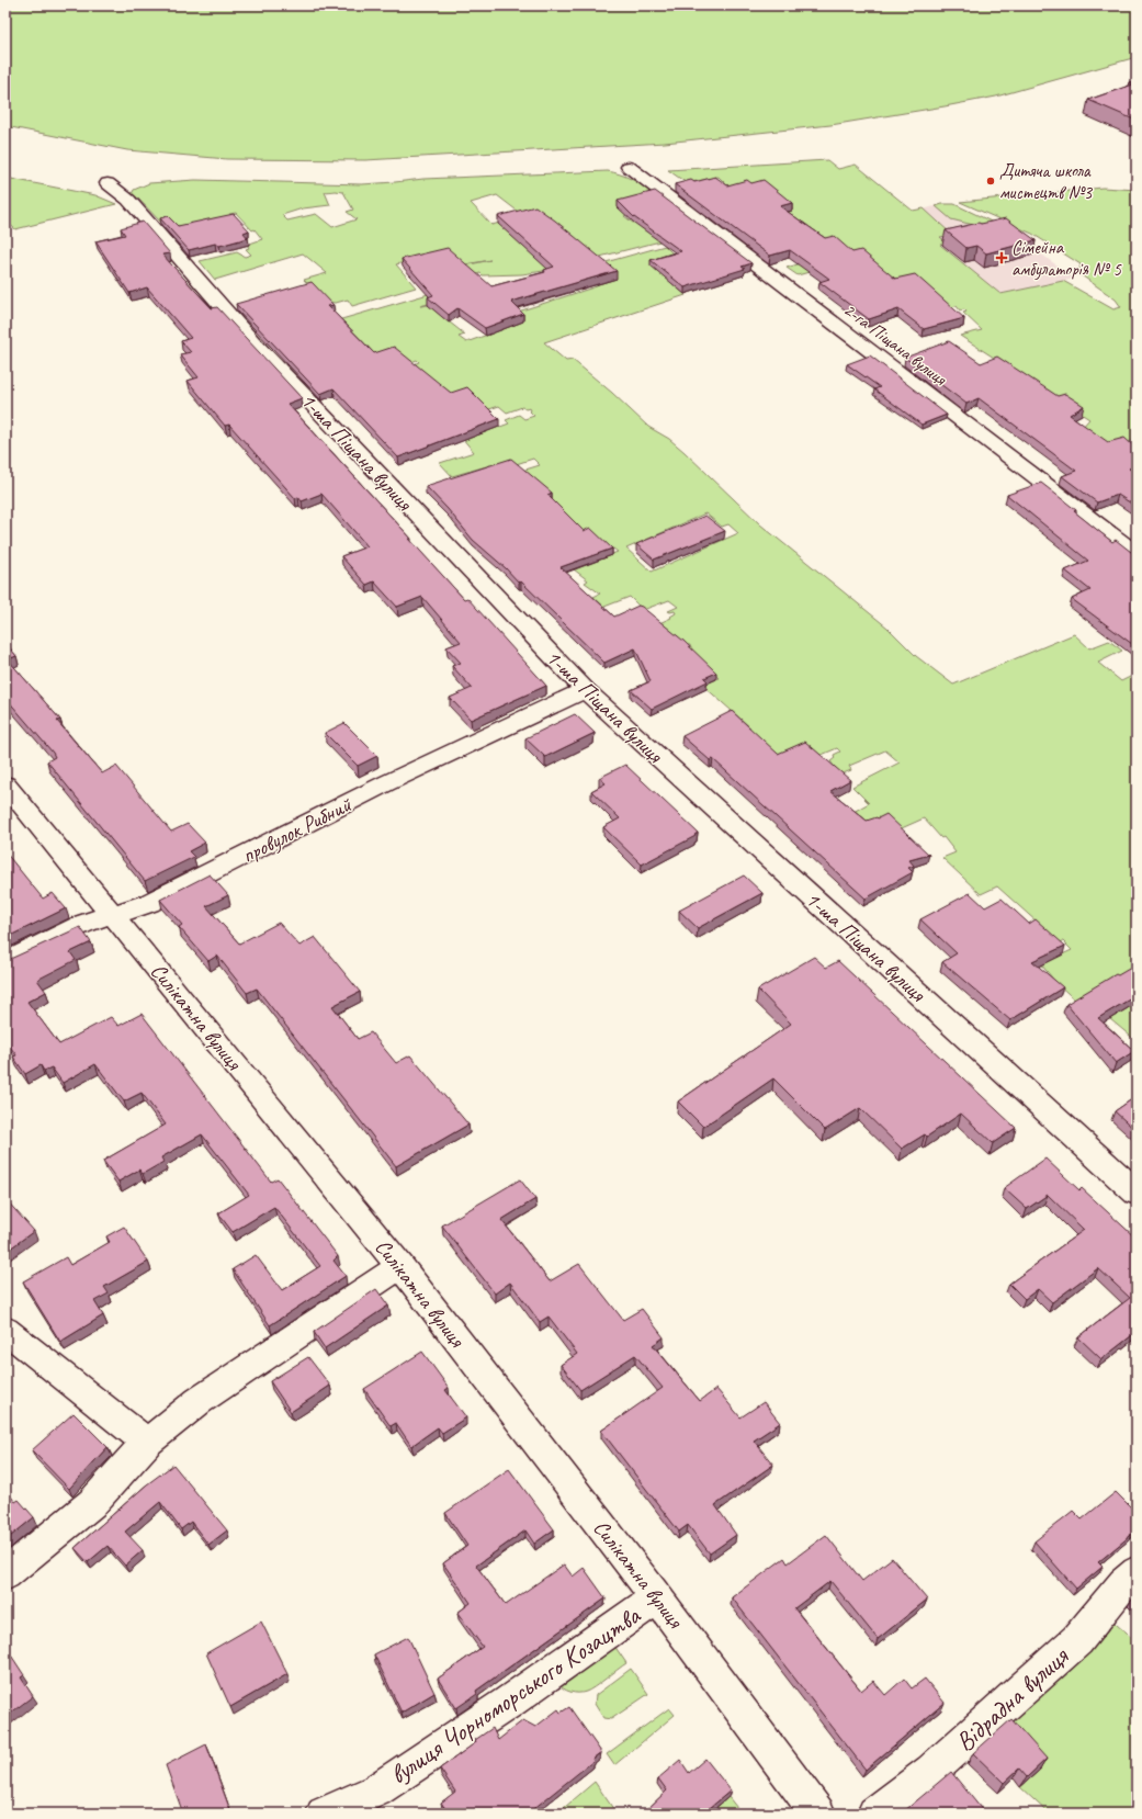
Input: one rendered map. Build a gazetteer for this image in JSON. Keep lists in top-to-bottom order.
{
  "streets": {
    "street": [
      "2-га Піщана вулиця",
      "1-ша Піщана вулиця",
      "провулок Рибний",
      "Силікатна вулиця",
      "вулиця Чорноморського Козацтва",
      "Відрадна вулиця"
    ]
  },
  "crossings": [
    ["1-ша Піщана вулиця", "провулок Рибний"],
    ["провулок Рибний", "Силікатна вулиця"],
    ["Силікатна вулиця", "вулиця Чорноморського Козацтва"]
  ],
  "places": {
    "other": ["Дитяча школа мистецтв №3"],
    "health": ["Сімейна амбулаторія № 5"]
  }
}
